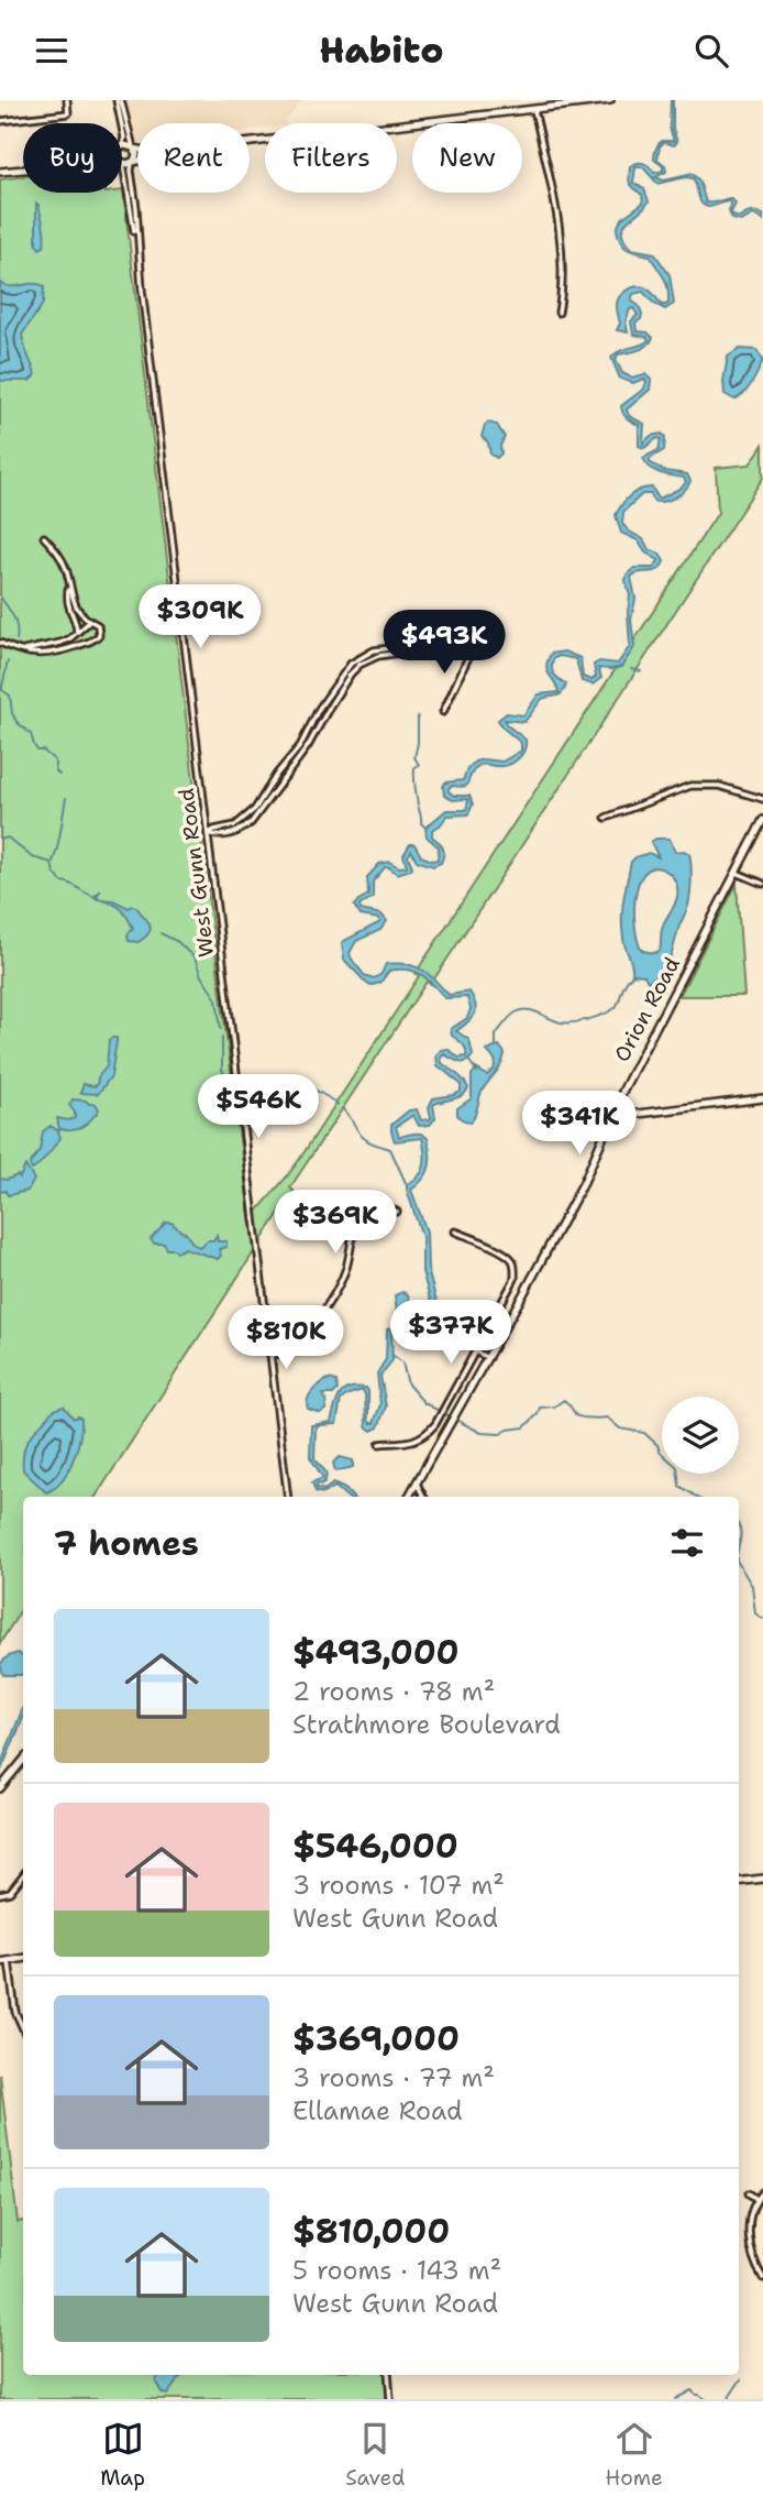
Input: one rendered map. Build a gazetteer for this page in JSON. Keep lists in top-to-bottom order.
{
  "streets": {
    "main road": ["West Gunn Road", "Orion Road"]
  },
  "page": {
    "header": "Habito",
    "chip": [
      "Buy",
      "Rent",
      "Filters",
      "New"
    ],
    "price": [
      "$309K",
      "$493K",
      "$546K",
      "$341K",
      "$369K",
      "$377K",
      "$810K"
    ],
    "heading": "7 homes",
    "list": [
      {
        "name": "$493,000",
        "note": "2 rooms · 78 m² · Strathmore Boulevard"
      },
      {
        "name": "$546,000",
        "note": "3 rooms · 107 m² · West Gunn Road"
      },
      {
        "name": "$369,000",
        "note": "3 rooms · 77 m² · Ellamae Road"
      },
      {
        "name": "$810,000",
        "note": "5 rooms · 143 m² · West Gunn Road"
      }
    ],
    "tabs": ["Map", "Saved", "Home"]
  }
}
